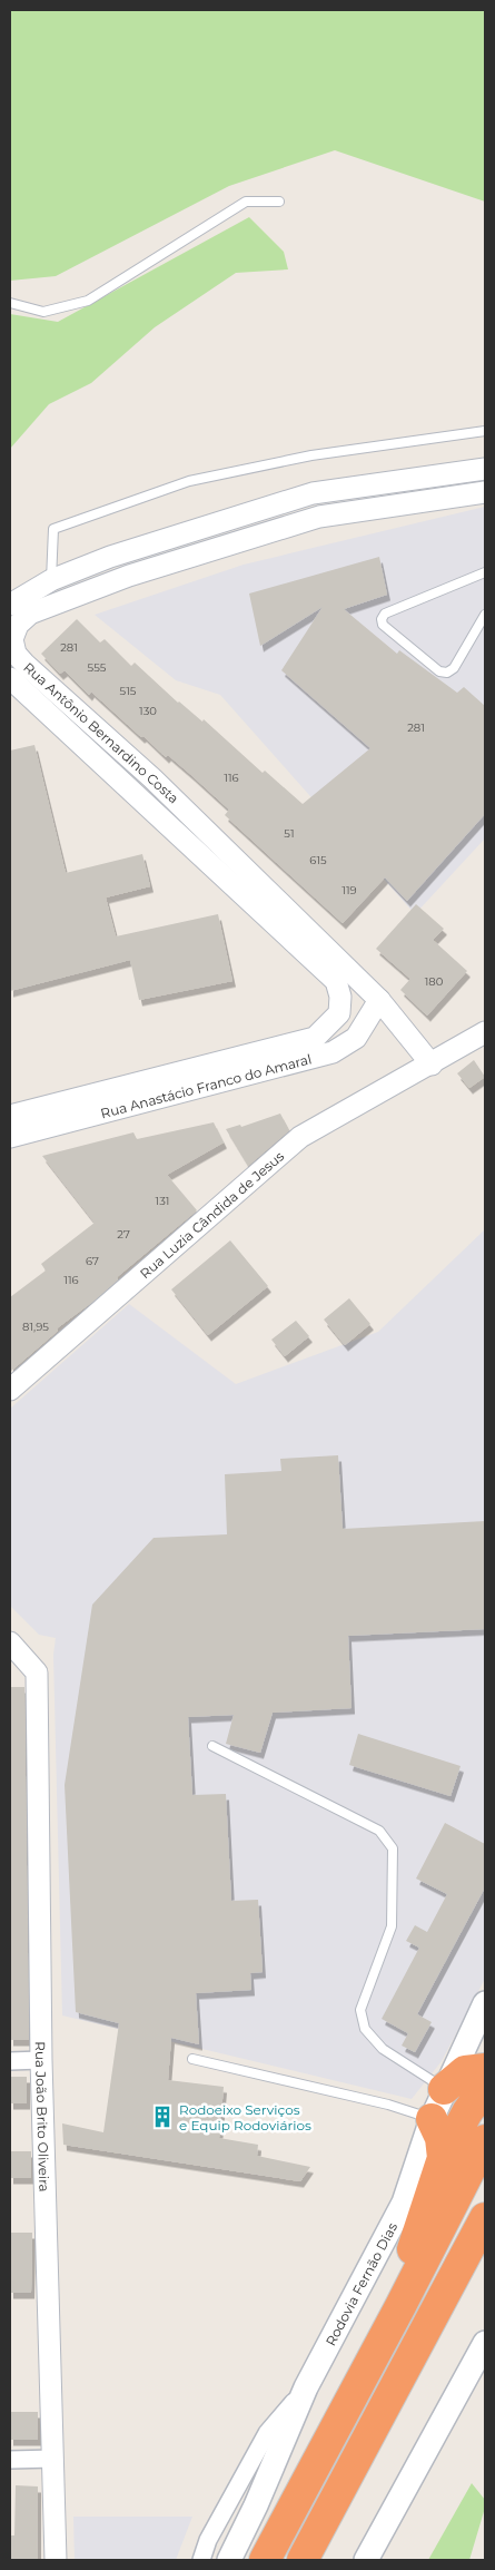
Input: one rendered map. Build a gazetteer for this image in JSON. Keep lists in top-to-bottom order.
{
  "streets": {
    "main road": ["Rodovia Fernão Dias"],
    "street": [
      "Rua Antônio Bernardino Costa",
      "Rua Anastácio Franco do Amaral",
      "Rua Luzia Cândida de Jesus",
      "Rua João Brito Oliveira"
    ]
  },
  "crossings": [
    ["Rua Antônio Bernardino Costa", "Rua Anastácio Franco do Amaral"],
    ["Rua Antônio Bernardino Costa", "Rua Luzia Cândida de Jesus"]
  ],
  "places": {
    "building": ["Rodoeixo Serviços e Equip Rodoviários"]
  },
  "house_numbers": [
    "281",
    "555",
    "515",
    "130",
    "281",
    "116",
    "51",
    "615",
    "119",
    "180",
    "131",
    "27",
    "67",
    "116",
    "81,95"
  ]
}
